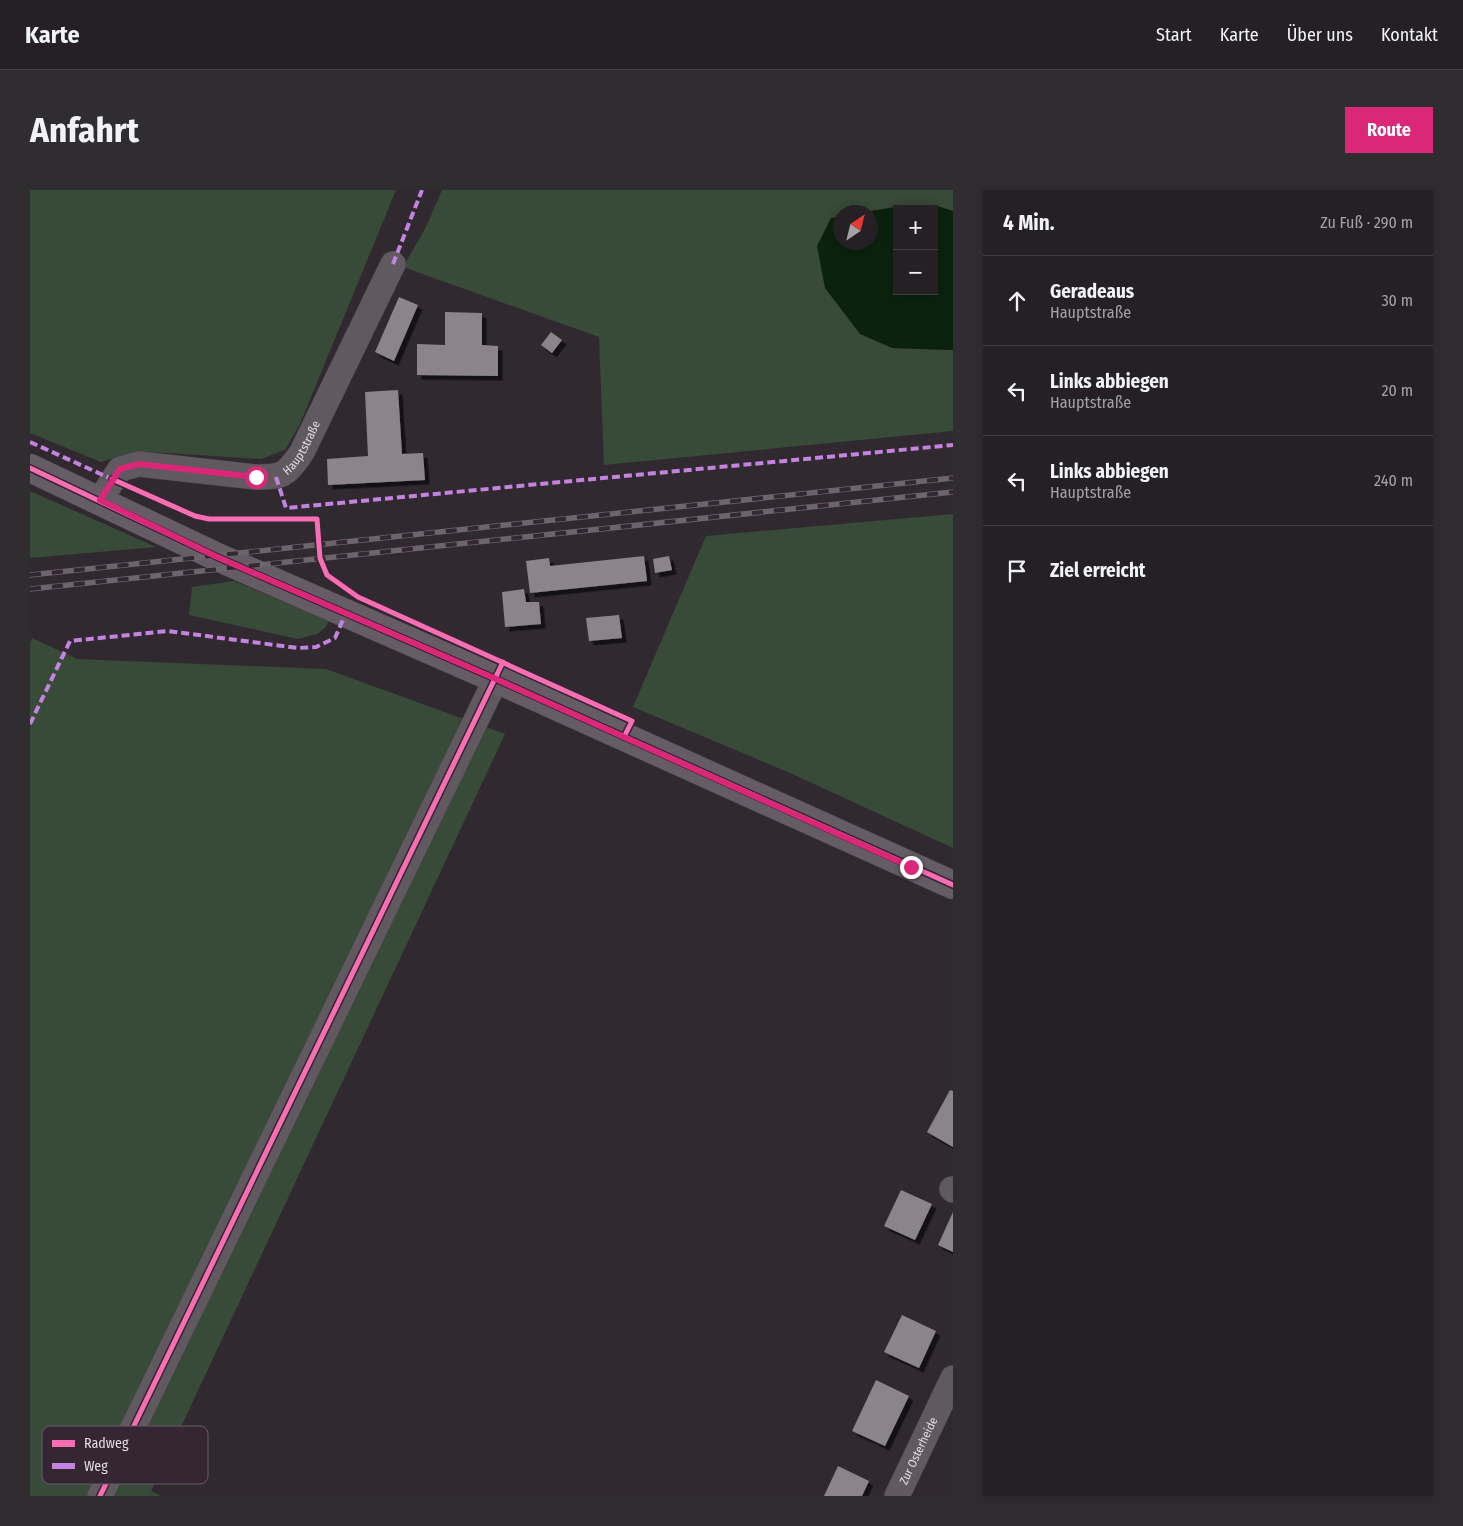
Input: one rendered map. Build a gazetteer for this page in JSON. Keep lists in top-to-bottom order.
{
  "streets": {
    "street": ["Hauptstraße", "Zur Osterheide"]
  },
  "legend": ["Radweg", "Weg"],
  "north": "top right",
  "page": {
    "header": "Karte",
    "nav": [
      "Start",
      "Karte",
      "Über uns",
      "Kontakt"
    ],
    "buttons": "Route",
    "title": "Anfahrt",
    "heading": ["4 Min.", "Zu Fuß · 290 m"],
    "map_buttons": ["+", "−"],
    "list": [
      ["Geradeaus", "Hauptstraße", "30 m"],
      ["Links abbiegen", "Hauptstraße", "20 m"],
      ["Links abbiegen", "Hauptstraße", "240 m"],
      "Ziel erreicht"
    ]
  }
}
